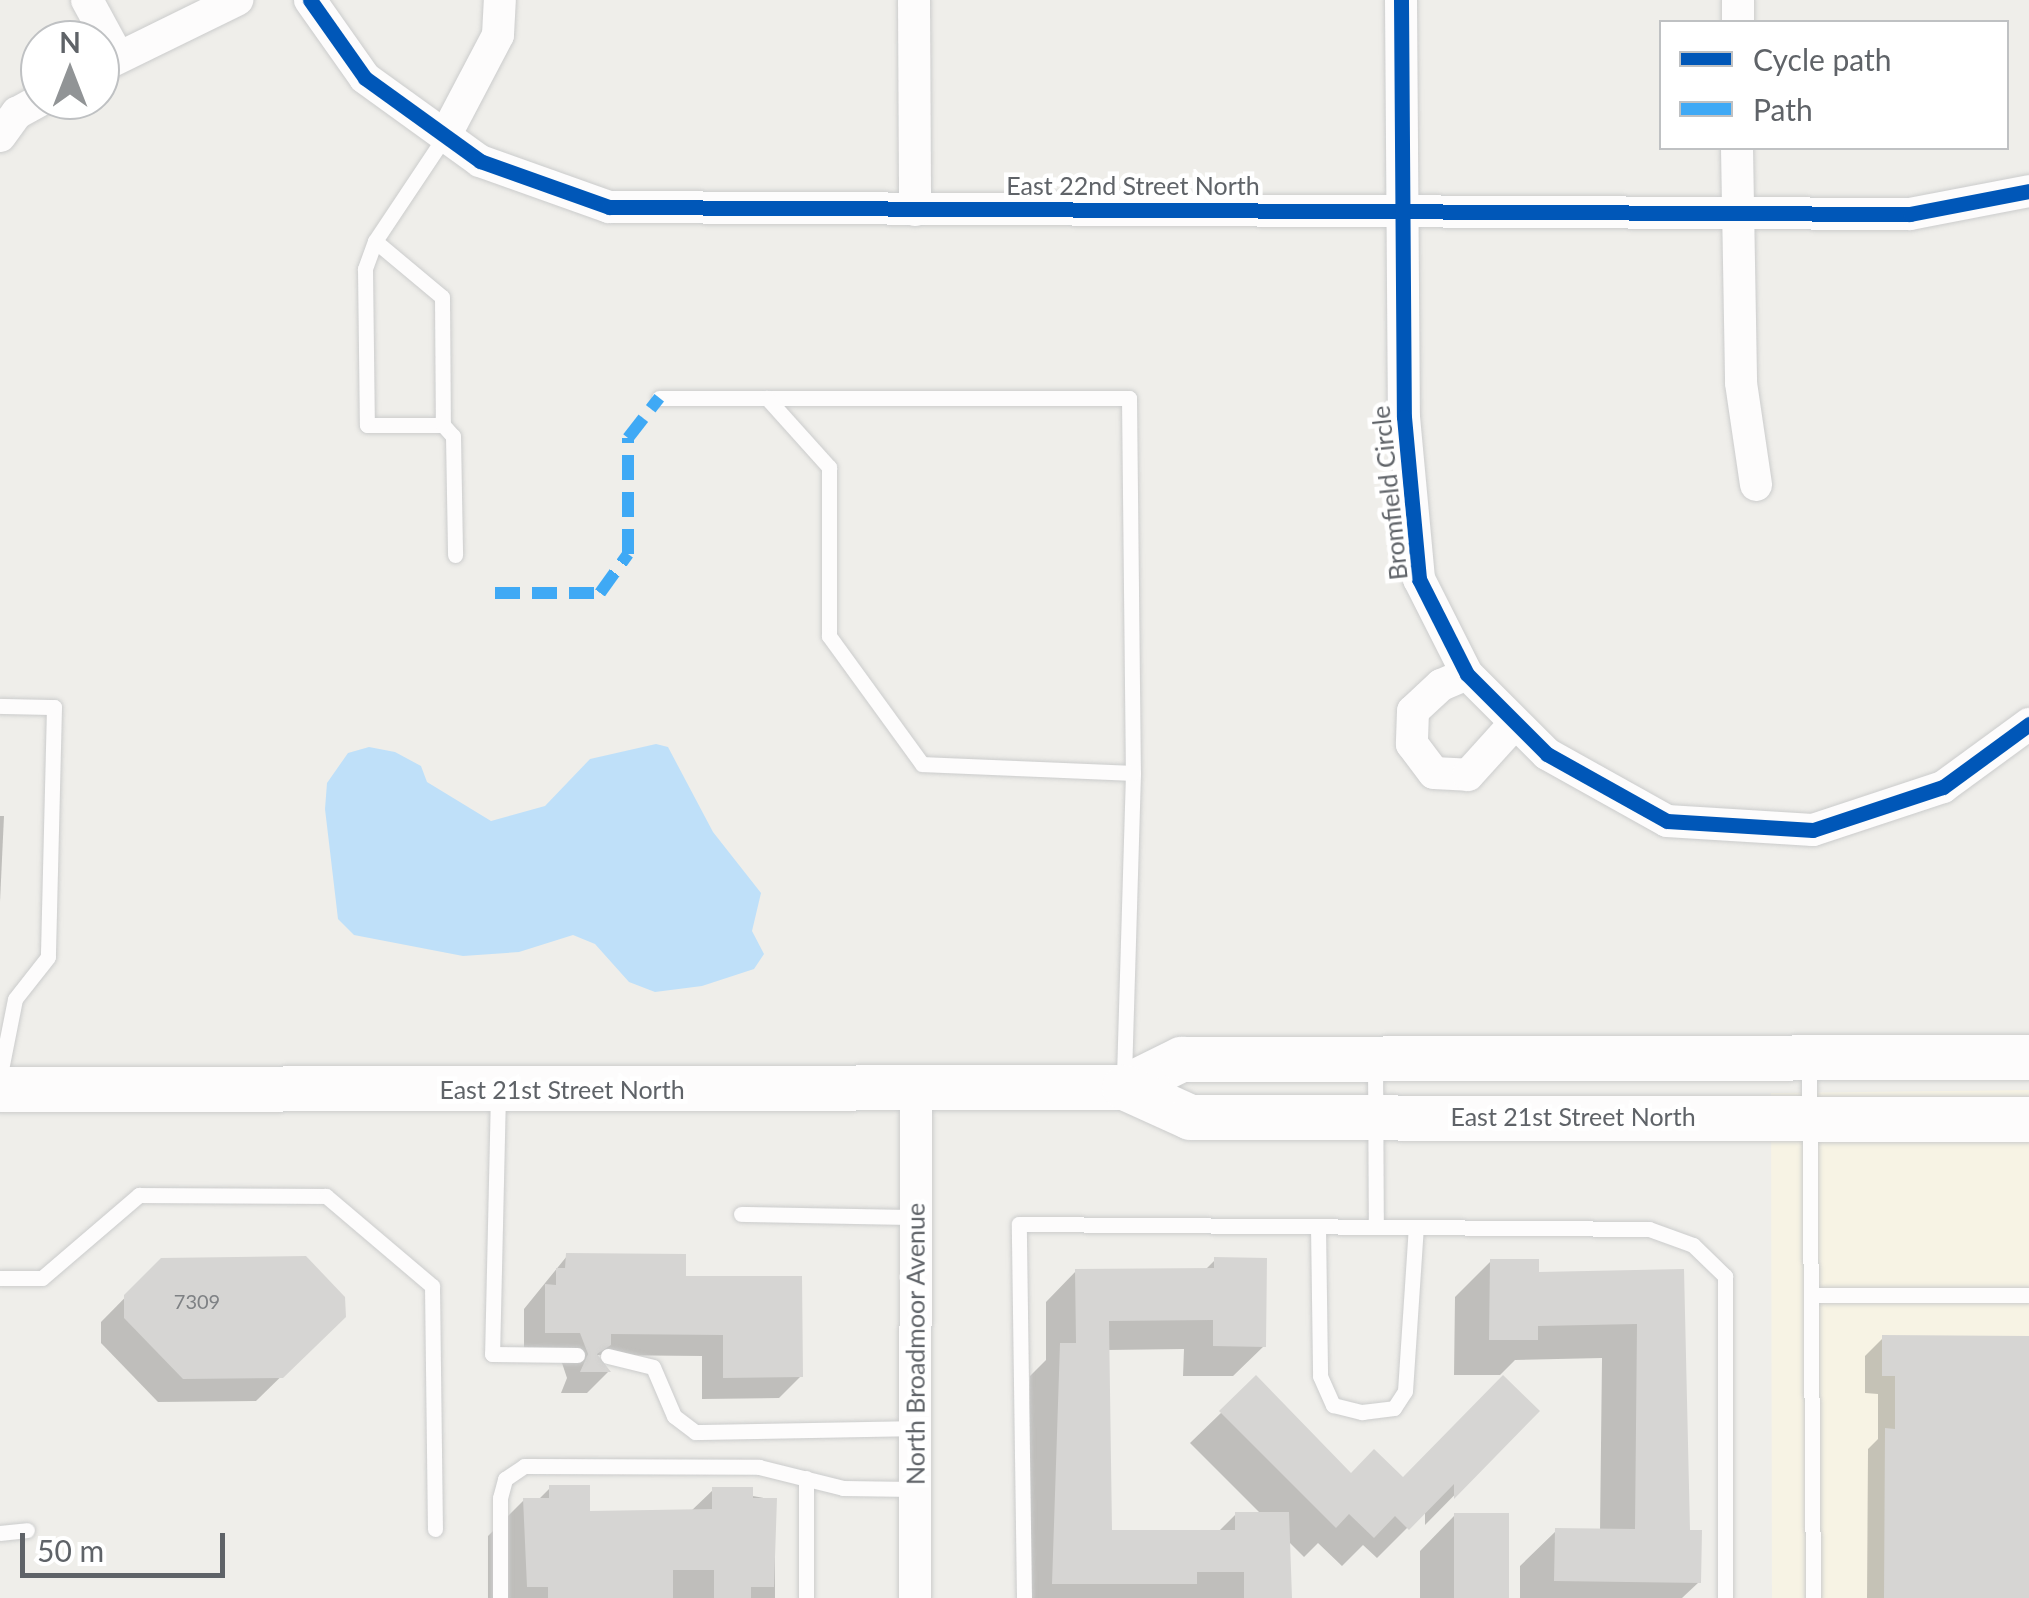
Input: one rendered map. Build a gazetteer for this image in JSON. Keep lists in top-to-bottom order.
{
  "streets": {
    "main road": ["East 21st Street North"],
    "street": ["East 22nd Street North", "Bromfield Circle", "North Broadmoor Avenue"]
  },
  "crossings": [
    ["East 22nd Street North", "Bromfield Circle"],
    ["East 21st Street North", "North Broadmoor Avenue"]
  ],
  "house_numbers": ["7309"],
  "legend": ["Cycle path", "Path"],
  "scale_bar": "50 m",
  "north": "top"
}
